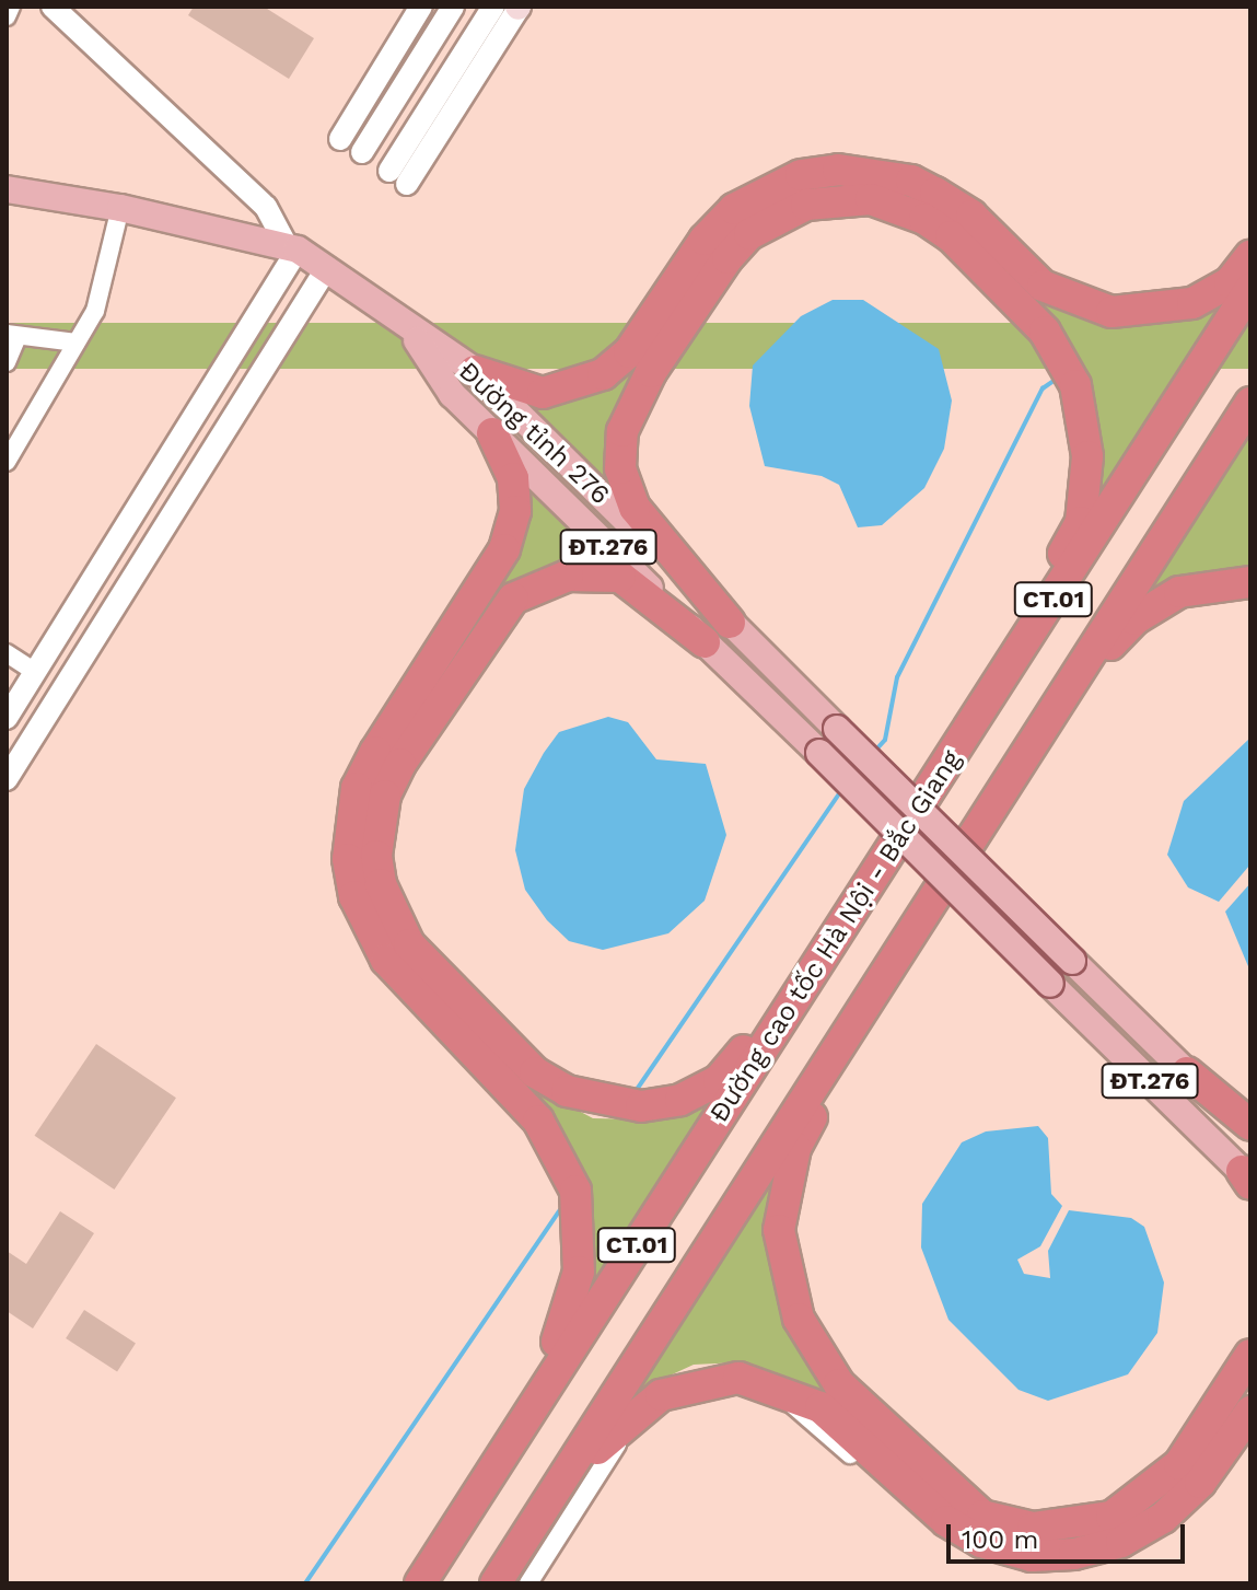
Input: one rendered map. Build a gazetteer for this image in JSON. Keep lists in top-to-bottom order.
{
  "streets": {
    "highway": ["CT.01", "Đường cao tốc Hà Nội - Bắc Giang"],
    "main road": ["Đường tỉnh 276", "ĐT.276"]
  },
  "crossings": [
    ["Đường tỉnh 276", "ĐT.276"]
  ],
  "scale_bar": "100 m"
}
